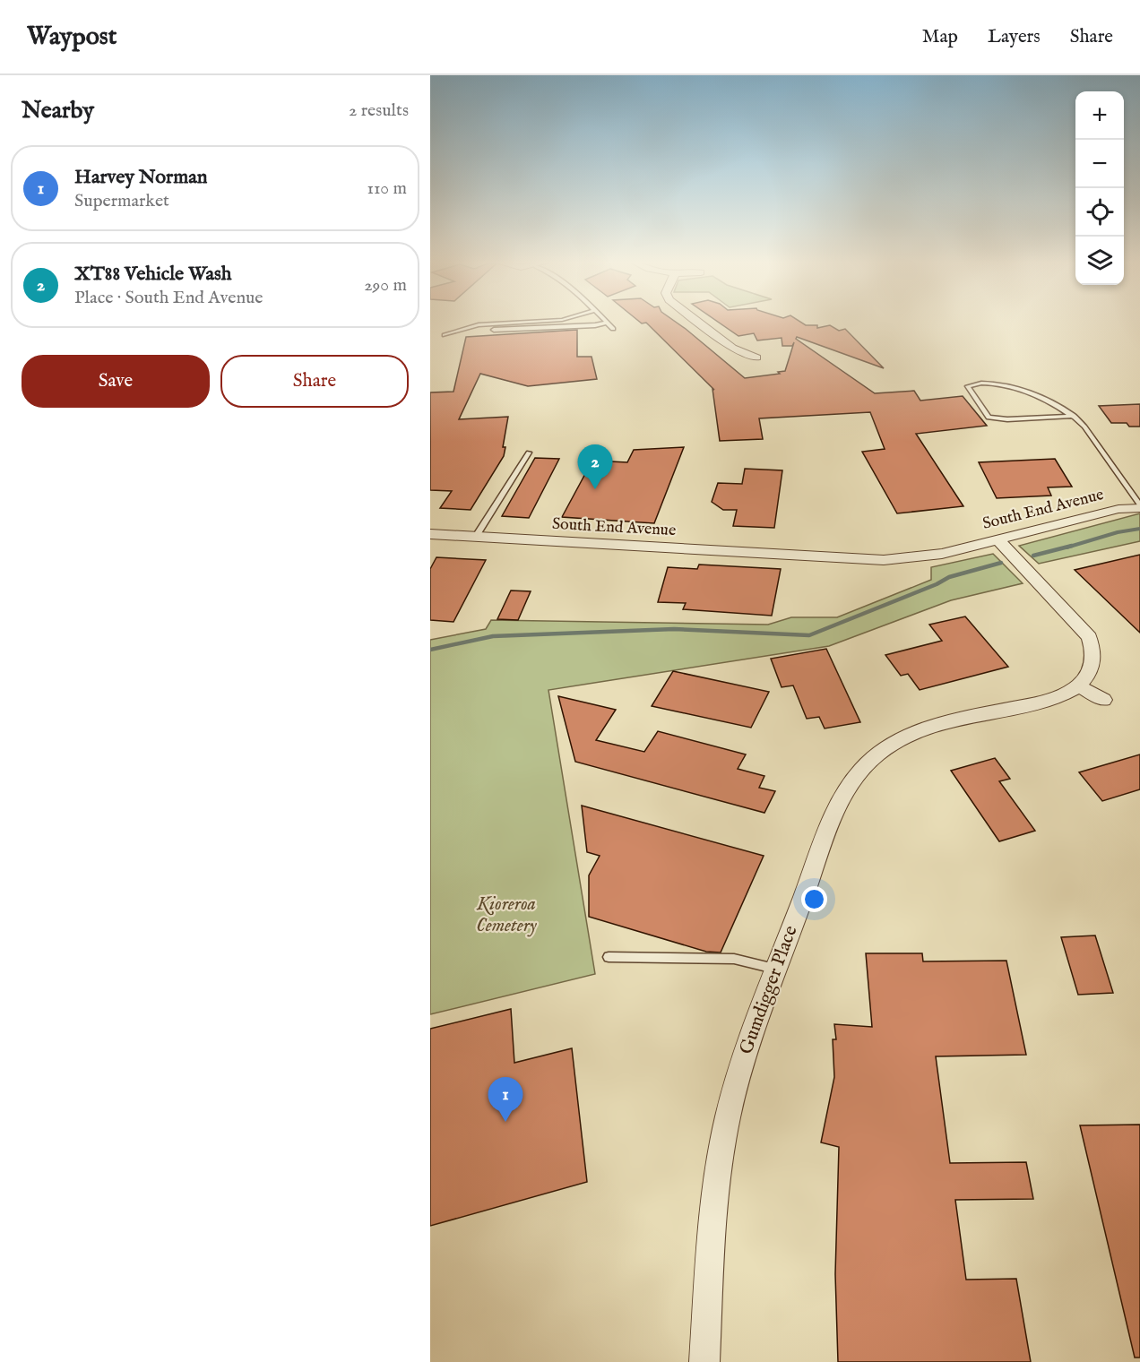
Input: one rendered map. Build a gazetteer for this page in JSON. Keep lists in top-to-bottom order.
{
  "streets": {
    "street": ["South End Avenue", "Gumdigger Place"]
  },
  "parks": ["Kioreroa Cemetery"],
  "page": {
    "header": "Waypost",
    "nav": ["Map", "Layers", "Share"],
    "heading": ["Nearby", "2 results"],
    "map_buttons": ["+", "−"],
    "list": [
      {
        "mark": "1",
        "name": "Harvey Norman",
        "note": "Supermarket",
        "value": "110 m"
      },
      {
        "mark": "2",
        "name": "XT88 Vehicle Wash",
        "note": "Place · South End Avenue",
        "value": "290 m"
      }
    ],
    "buttons": ["Save", "Share"],
    "pins": ["2", "1"]
  }
}
